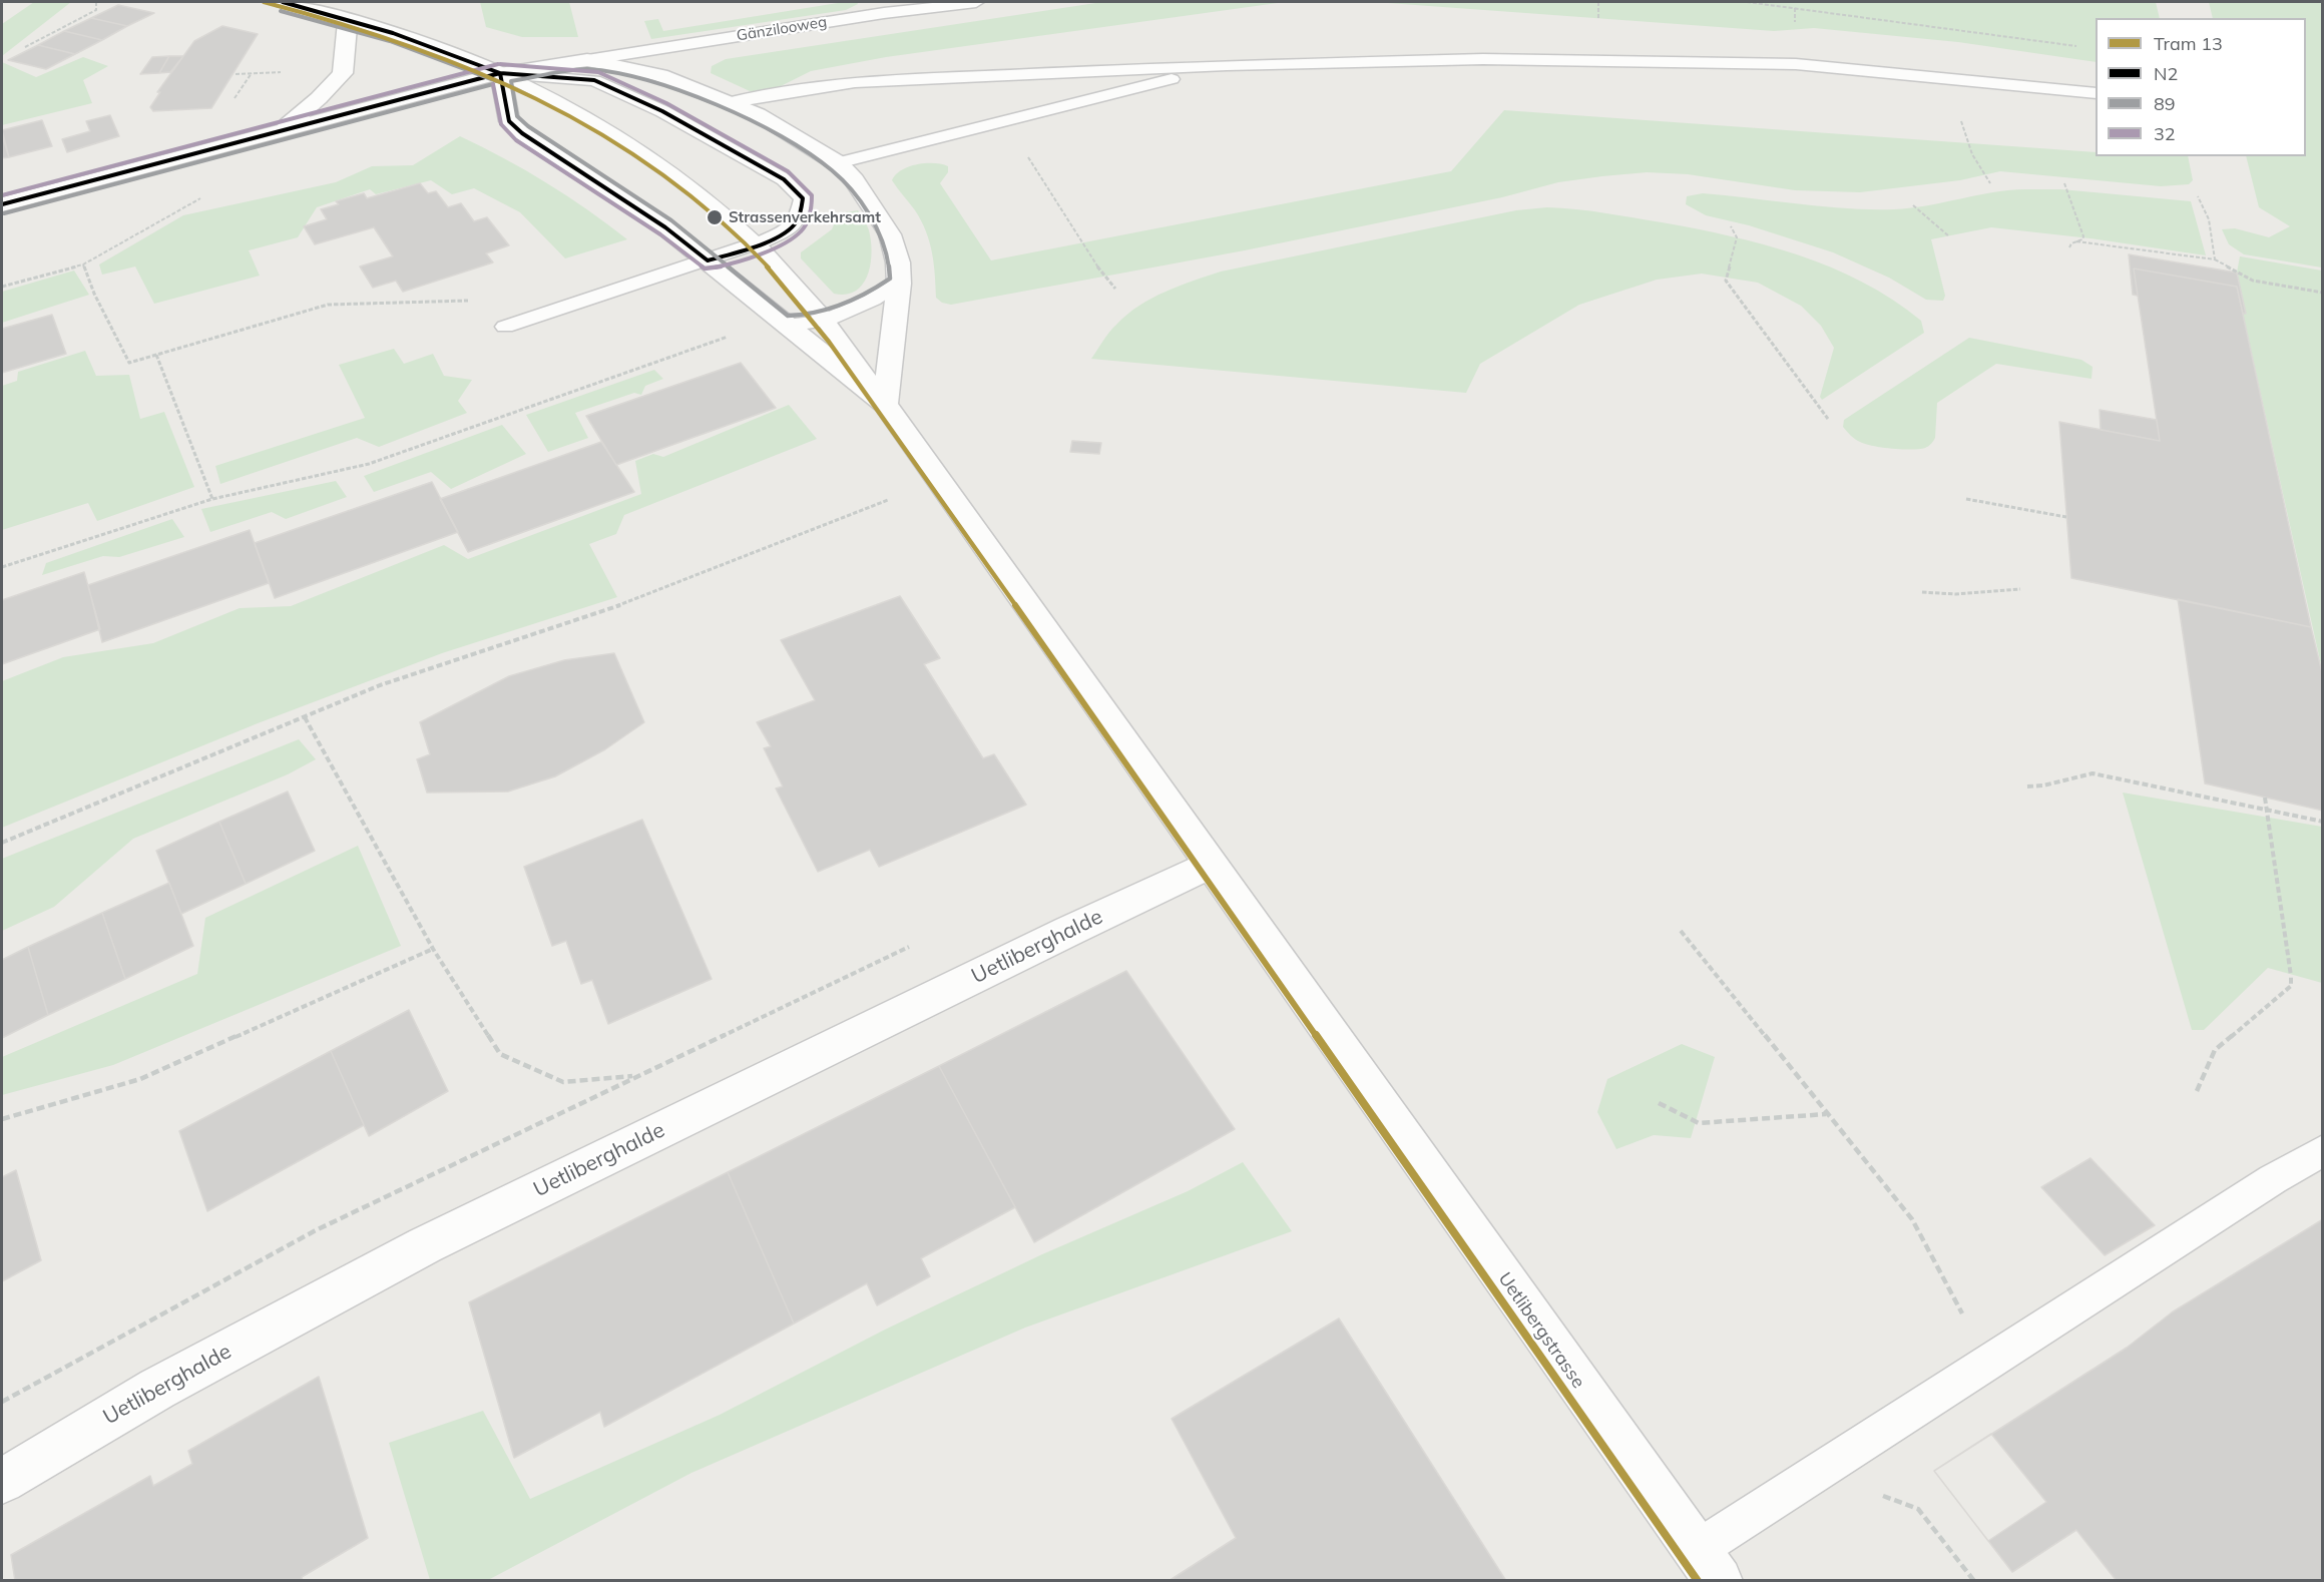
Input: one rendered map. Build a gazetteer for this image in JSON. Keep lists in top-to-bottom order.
{
  "streets": {
    "street": ["Uetliberghalde", "Uetlibergstrasse"],
    "lane": ["Gänzilooweg"]
  },
  "crossings": [
    ["Uetliberghalde", "Uetlibergstrasse"]
  ],
  "places": ["Strassenverkehrsamt"],
  "lines": [
    "tram line 13",
    "transit line N2",
    "transit line 89",
    "transit line 32"
  ],
  "legend": [
    "Tram 13",
    "N2",
    "89",
    "32"
  ]
}
